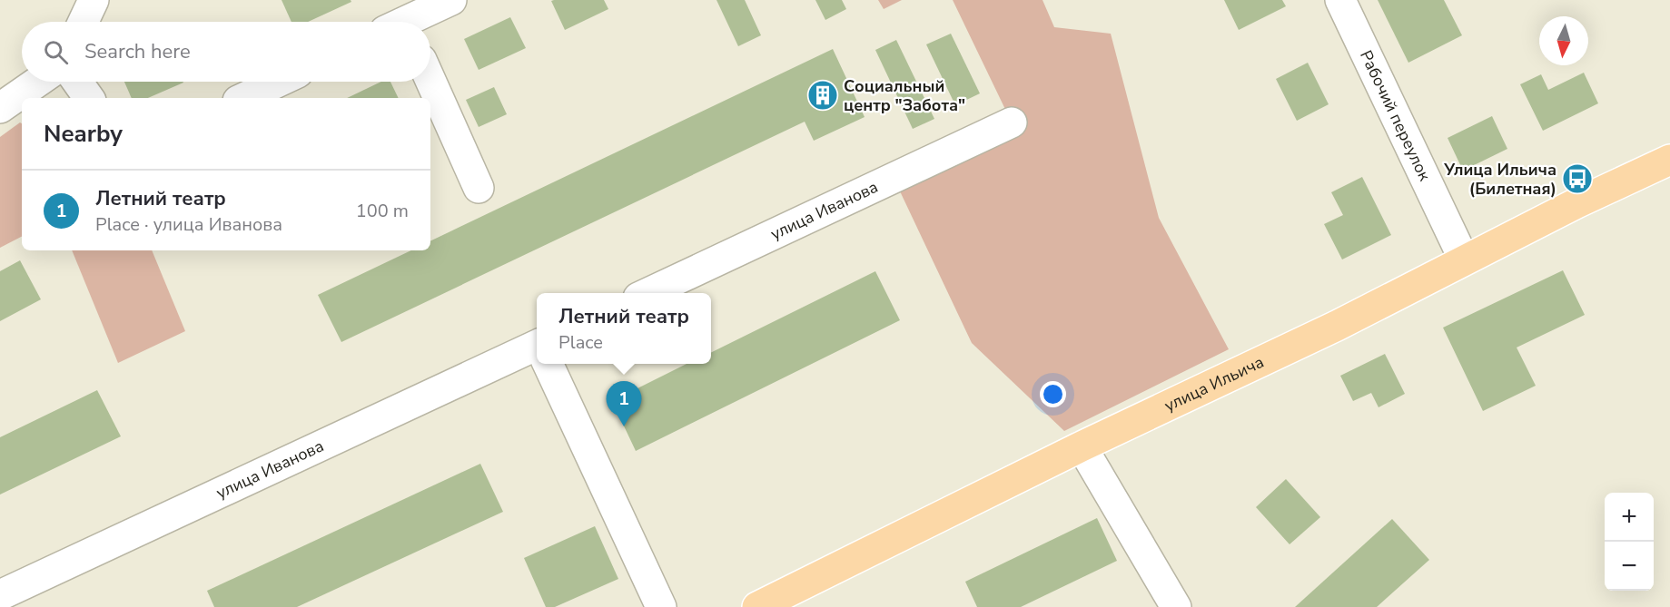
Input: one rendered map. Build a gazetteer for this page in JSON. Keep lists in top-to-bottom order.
{
  "streets": {
    "main road": ["улица Ильича"],
    "street": ["Рабочий переулок", "улица Иванова"]
  },
  "crossings": [
    ["Рабочий переулок", "улица Ильича"]
  ],
  "places": {
    "building": ["Социальный центр \"Забота\""],
    "bus stop": ["Улица Ильича (Билетная)"]
  },
  "north": "bottom",
  "page": {
    "search": "Search here",
    "heading": "Nearby",
    "list": [
      {
        "mark": "1",
        "name": "Летний театр",
        "note": "Place · улица Иванова",
        "value": "100 m"
      }
    ],
    "popup": ["Летний театр", "Place"],
    "pins": "1",
    "map_buttons": ["+", "−"]
  }
}
